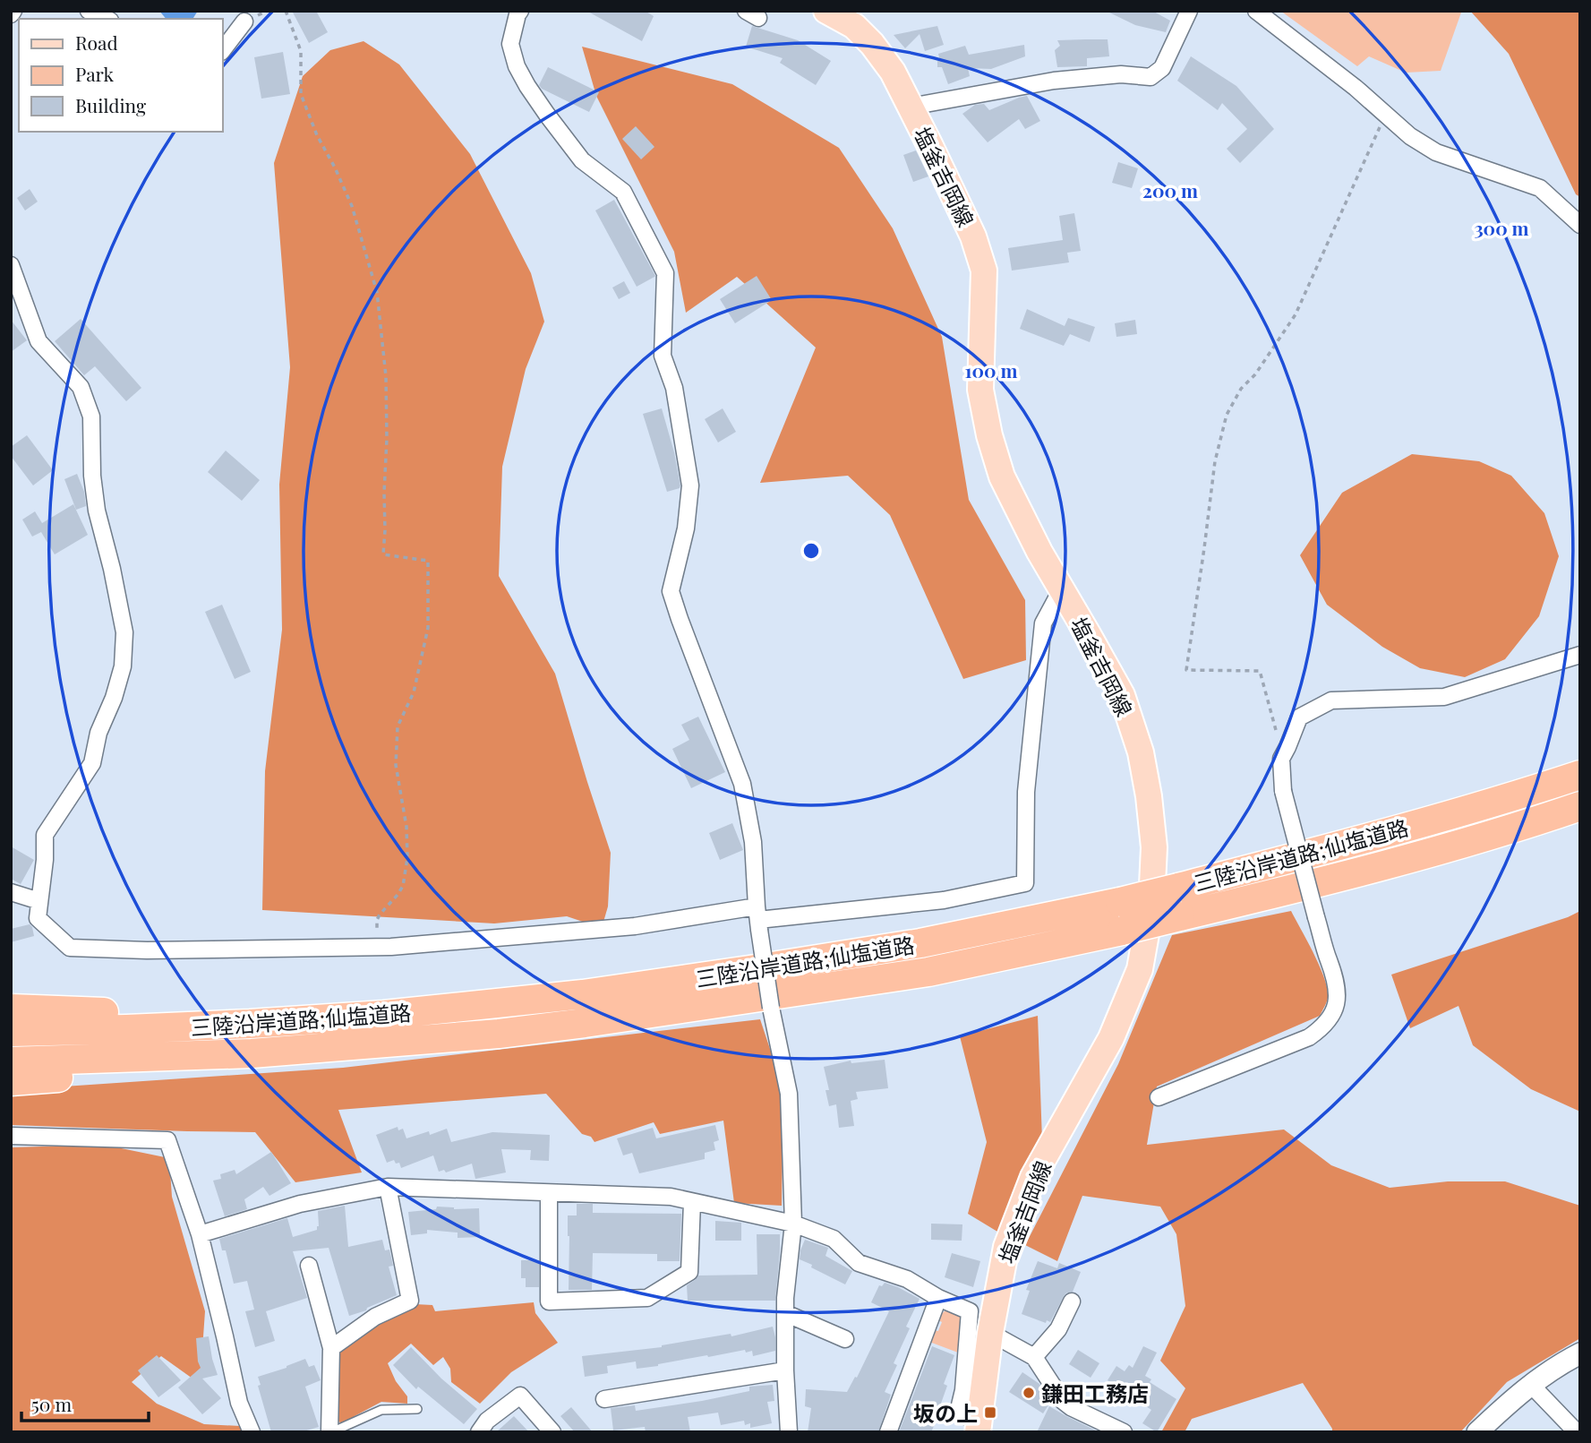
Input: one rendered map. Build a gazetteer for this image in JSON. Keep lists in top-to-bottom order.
{
  "streets": {
    "highway": ["三陸沿岸道路;仙塩道路"],
    "main road": ["塩釜吉岡線"]
  },
  "places": {
    "other": ["鎌田工務店"],
    "transit": ["坂の上"]
  },
  "legend": ["Road", "Park", "Building"],
  "scale_bar": "50 m",
  "rings": ["200 m", "300 m", "100 m"]
}
